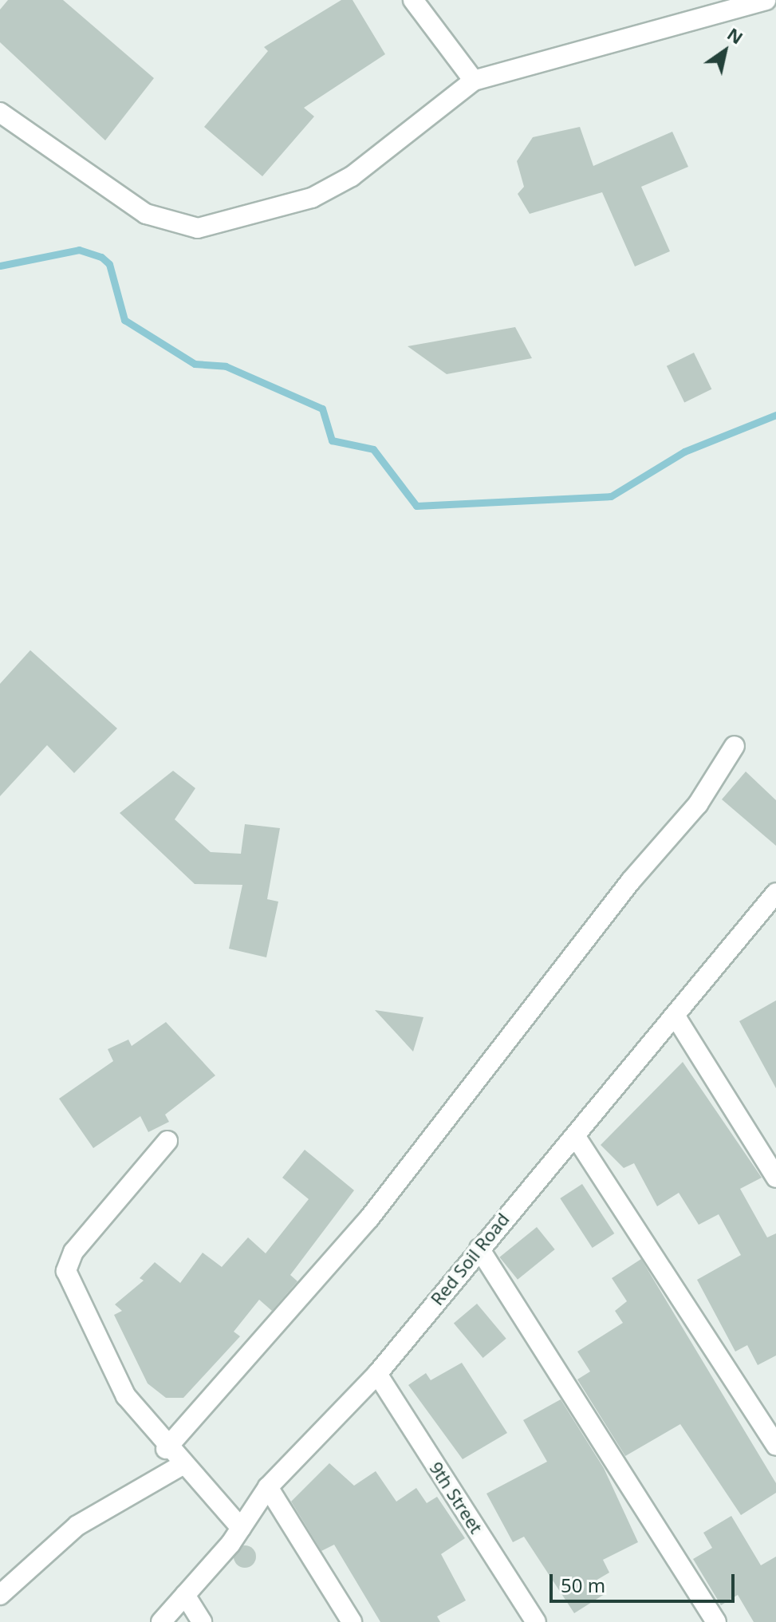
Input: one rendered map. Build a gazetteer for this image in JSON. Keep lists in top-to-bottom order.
{
  "streets": {
    "street": ["Red Soil Road", "9th Street"]
  },
  "crossings": [
    ["Red Soil Road", "9th Street"]
  ],
  "scale_bar": "50 m",
  "north": "top right"
}
